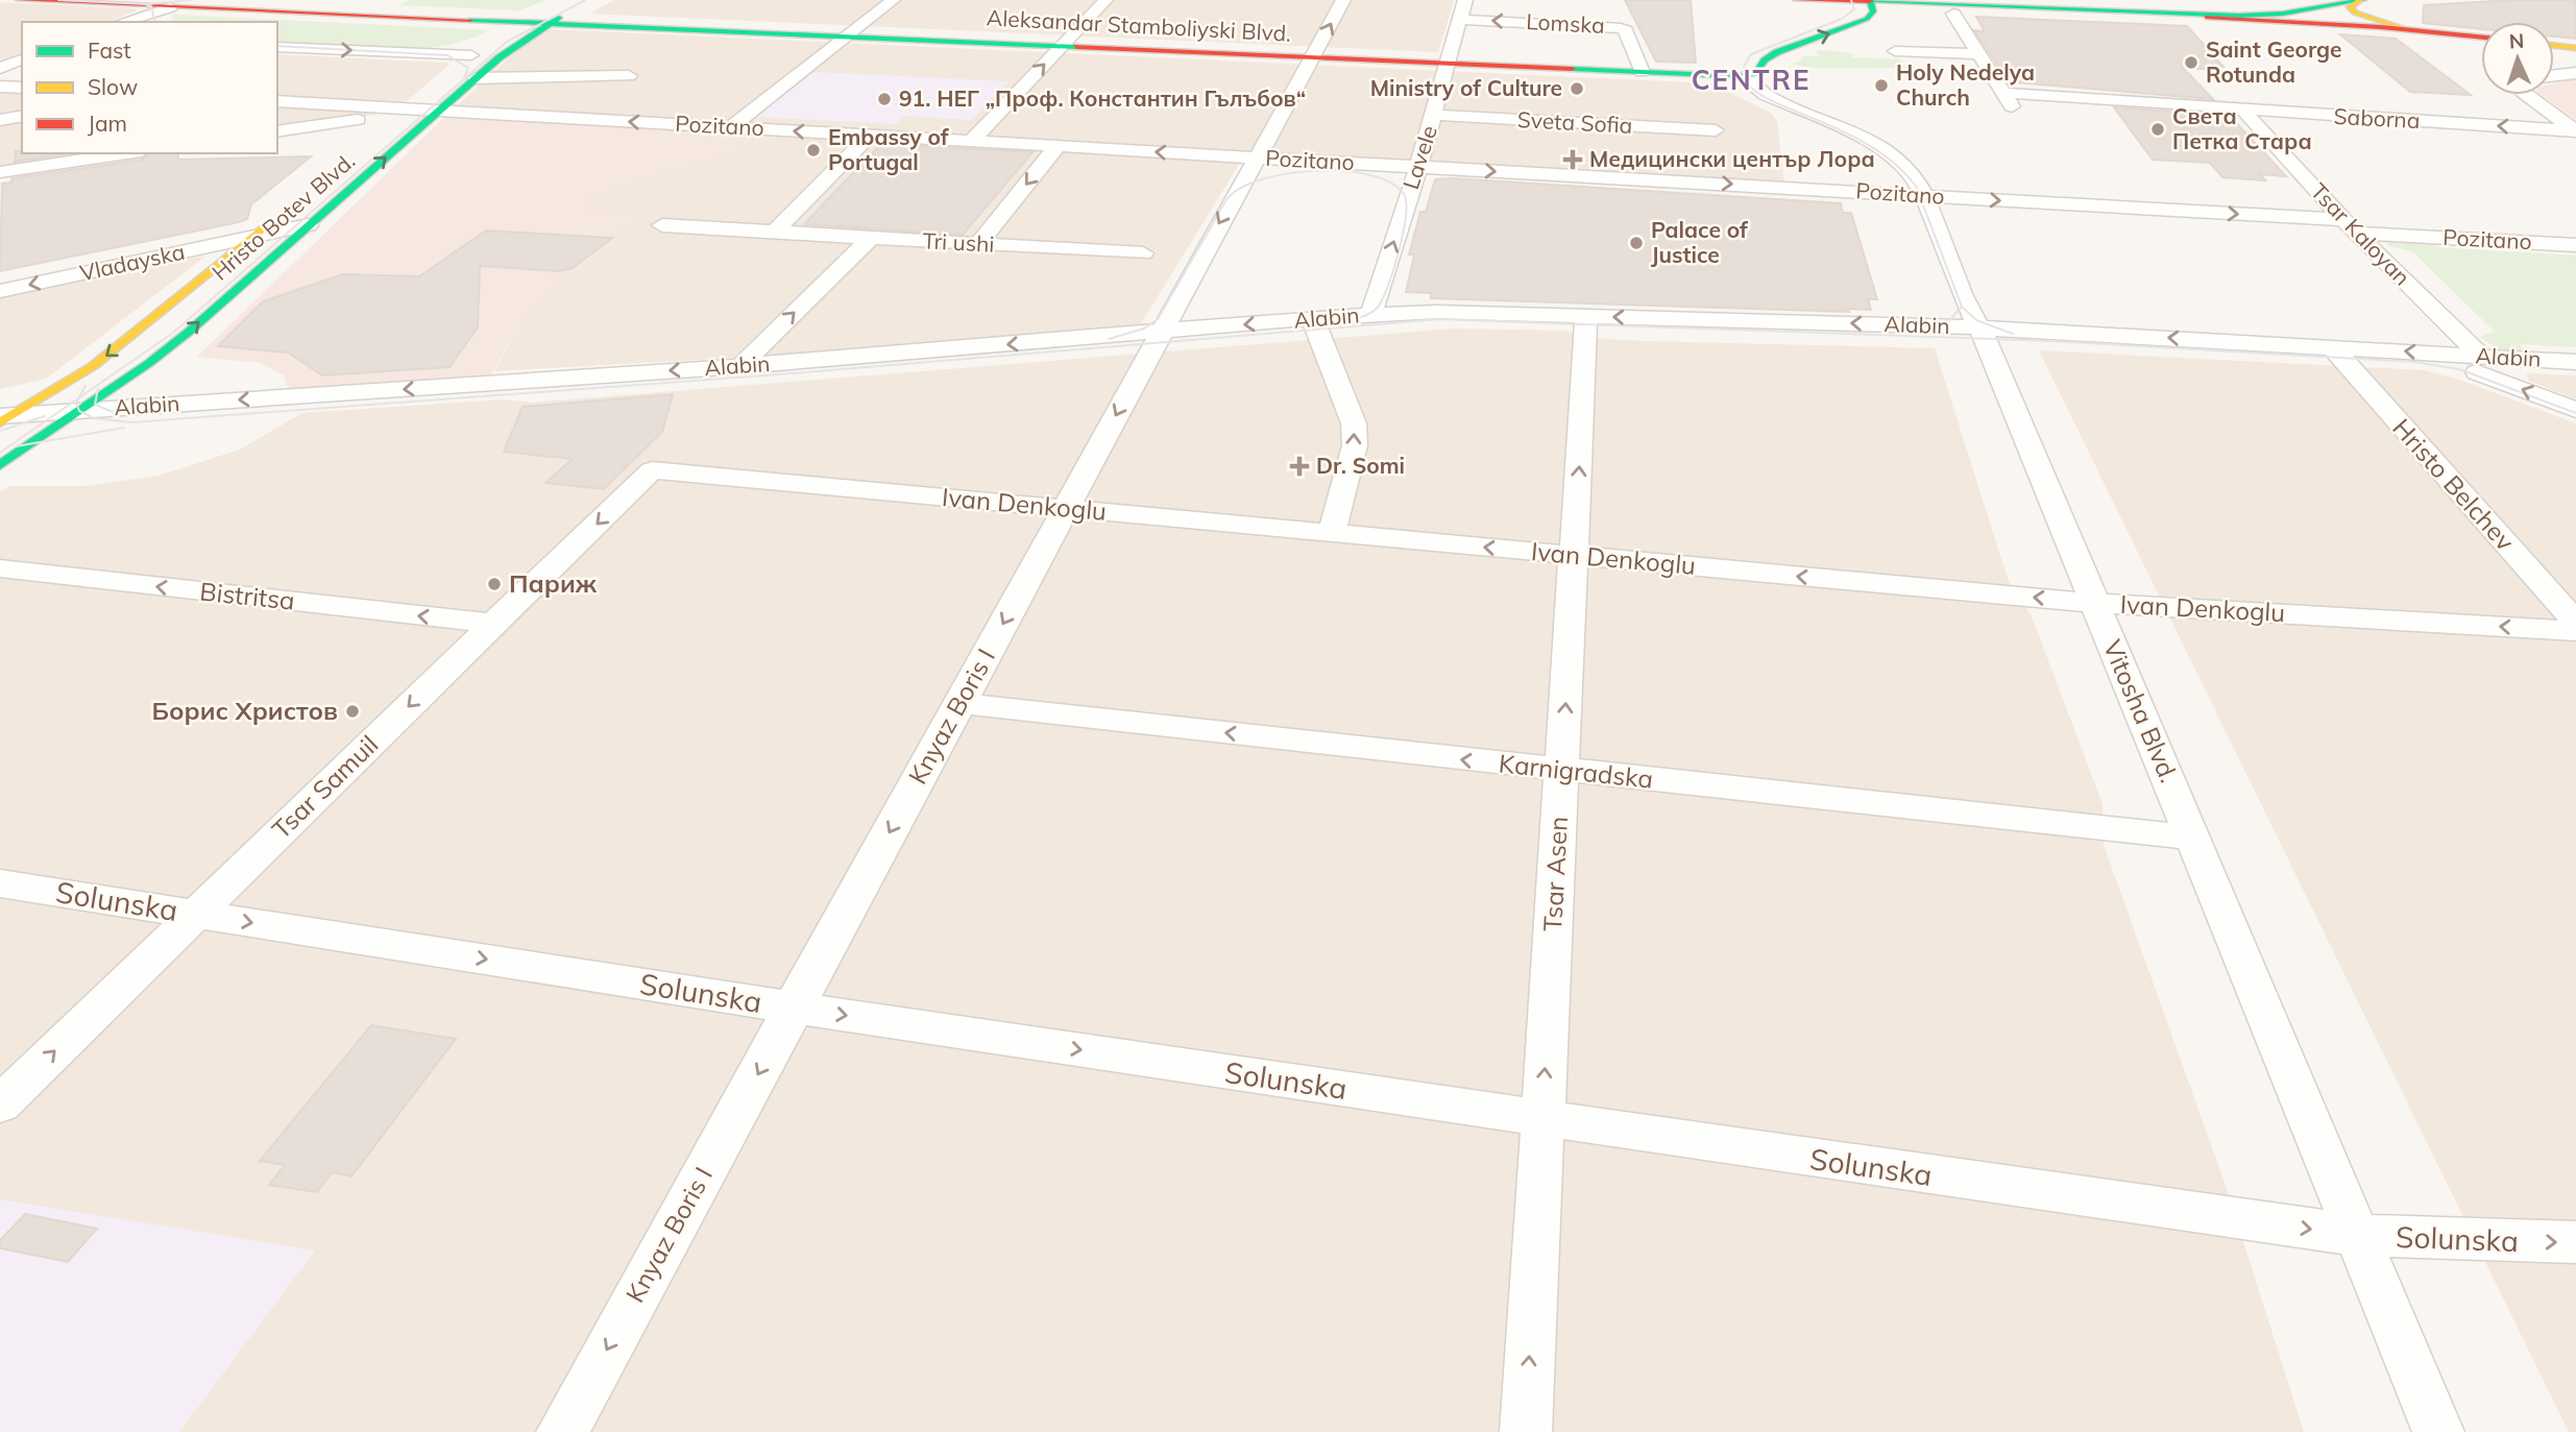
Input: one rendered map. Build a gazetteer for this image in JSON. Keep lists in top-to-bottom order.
{
  "streets": {
    "main road": ["Aleksandar Stamboliyski Blvd.", "Hristo Botev Blvd."],
    "street": [
      "Lomska",
      "Saborna",
      "Sveta Sofia",
      "Pozitano",
      "Lavele",
      "Tsar Kaloyan",
      "Tri ushi",
      "Vladayska",
      "Alabin",
      "Hristo Belchev",
      "Ivan Denkoglu",
      "Bistritsa",
      "Vitosha Blvd.",
      "Knyaz Boris I",
      "Karnigradska",
      "Tsar Samuil",
      "Tsar Asen",
      "Solunska"
    ]
  },
  "crossings": [
    ["Lomska", "Aleksandar Stamboliyski Blvd."],
    ["Lomska", "Lavele"],
    ["Aleksandar Stamboliyski Blvd.", "Lavele"],
    ["Aleksandar Stamboliyski Blvd.", "Hristo Botev Blvd."],
    ["Aleksandar Stamboliyski Blvd.", "Vitosha Blvd."],
    ["Aleksandar Stamboliyski Blvd.", "Knyaz Boris I"],
    ["Saborna", "Tsar Kaloyan"],
    ["Sveta Sofia", "Lavele"],
    ["Pozitano", "Lavele"],
    ["Pozitano", "Hristo Botev Blvd."],
    ["Pozitano", "Tsar Kaloyan"],
    ["Pozitano", "Vitosha Blvd."],
    ["Pozitano", "Knyaz Boris I"],
    ["Lavele", "Alabin"],
    ["Hristo Botev Blvd.", "Vladayska"],
    ["Hristo Botev Blvd.", "Alabin"],
    ["Tsar Kaloyan", "Alabin"],
    ["Alabin", "Hristo Belchev"],
    ["Alabin", "Vitosha Blvd."],
    ["Alabin", "Knyaz Boris I"],
    ["Alabin", "Tsar Asen"],
    ["Ivan Denkoglu", "Vitosha Blvd."],
    ["Ivan Denkoglu", "Knyaz Boris I"],
    ["Ivan Denkoglu", "Tsar Samuil"],
    ["Ivan Denkoglu", "Tsar Asen"],
    ["Bistritsa", "Tsar Samuil"],
    ["Vitosha Blvd.", "Karnigradska"],
    ["Vitosha Blvd.", "Solunska"],
    ["Knyaz Boris I", "Karnigradska"],
    ["Knyaz Boris I", "Solunska"],
    ["Karnigradska", "Tsar Asen"],
    ["Tsar Samuil", "Solunska"],
    ["Tsar Asen", "Solunska"]
  ],
  "one_way": [
    "Lomska",
    "Lavele",
    "Alabin",
    "Ivan Denkoglu",
    "Bistritsa",
    "Knyaz Boris I",
    "Karnigradska",
    "Tsar Asen",
    "Solunska"
  ],
  "districts": ["CENTRE"],
  "places": {
    "other": [
      "Saint George Rotunda",
      "Holy Nedelya Church",
      "Ministry of Culture",
      "91. НЕГ „Проф. Константин Гълъбов“",
      "Света Петка Стара",
      "Embassy of Portugal",
      "Palace of Justice",
      "Париж",
      "Борис Христов"
    ],
    "health": ["Медицински център Лора", "Dr. Somi"]
  },
  "legend": ["Fast", "Slow", "Jam"],
  "north": "top"
}
